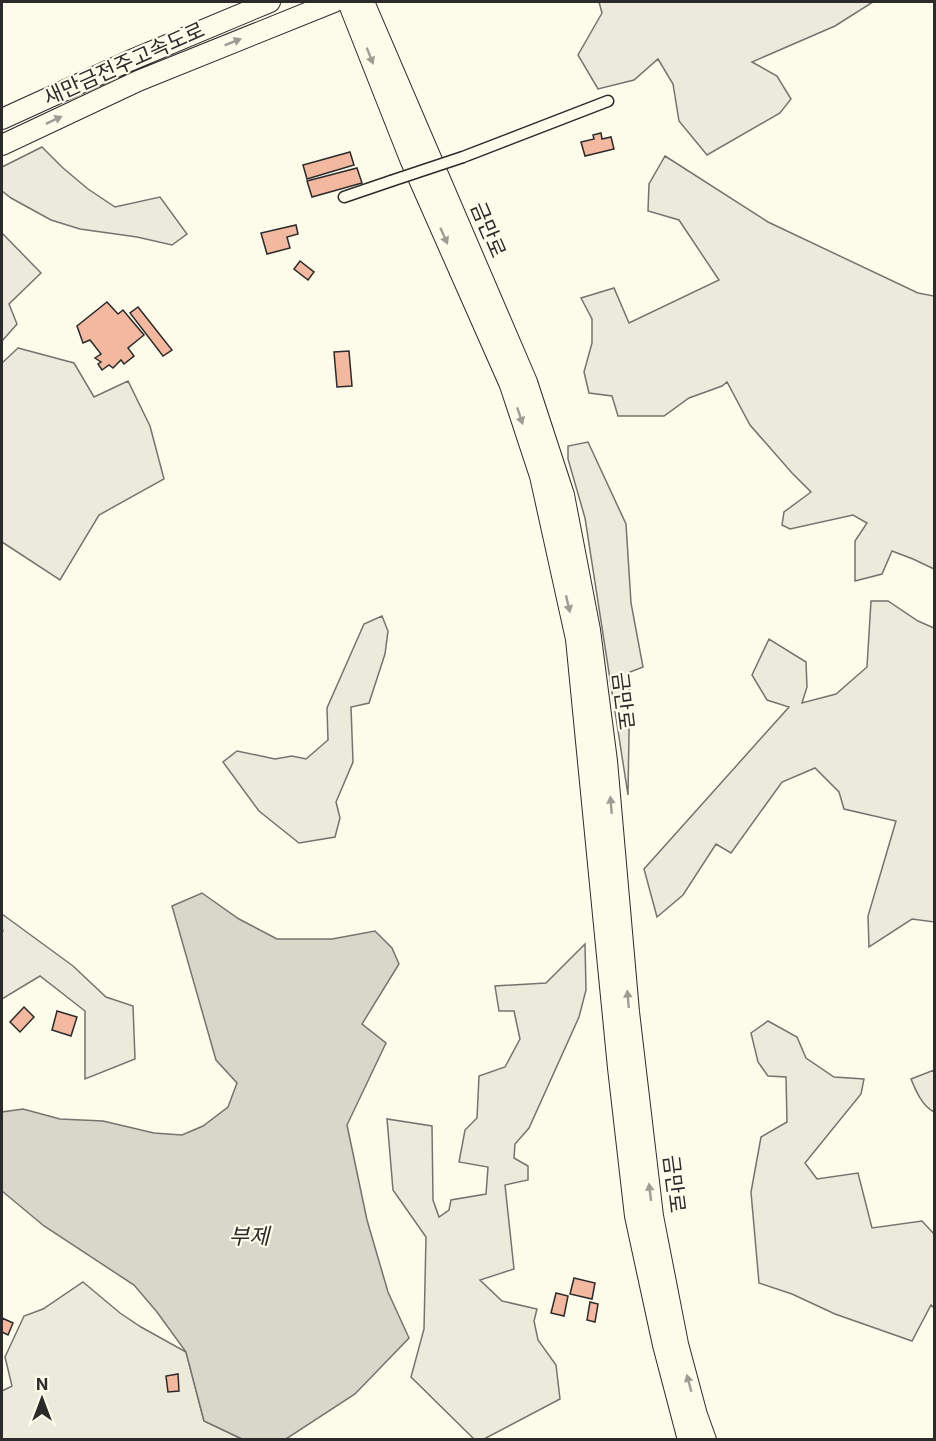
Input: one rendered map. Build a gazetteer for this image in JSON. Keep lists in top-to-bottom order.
{
  "streets": {
    "highway": ["새만금전주고속도로", "금만로"]
  },
  "water": ["부제"],
  "north": "top"
}
